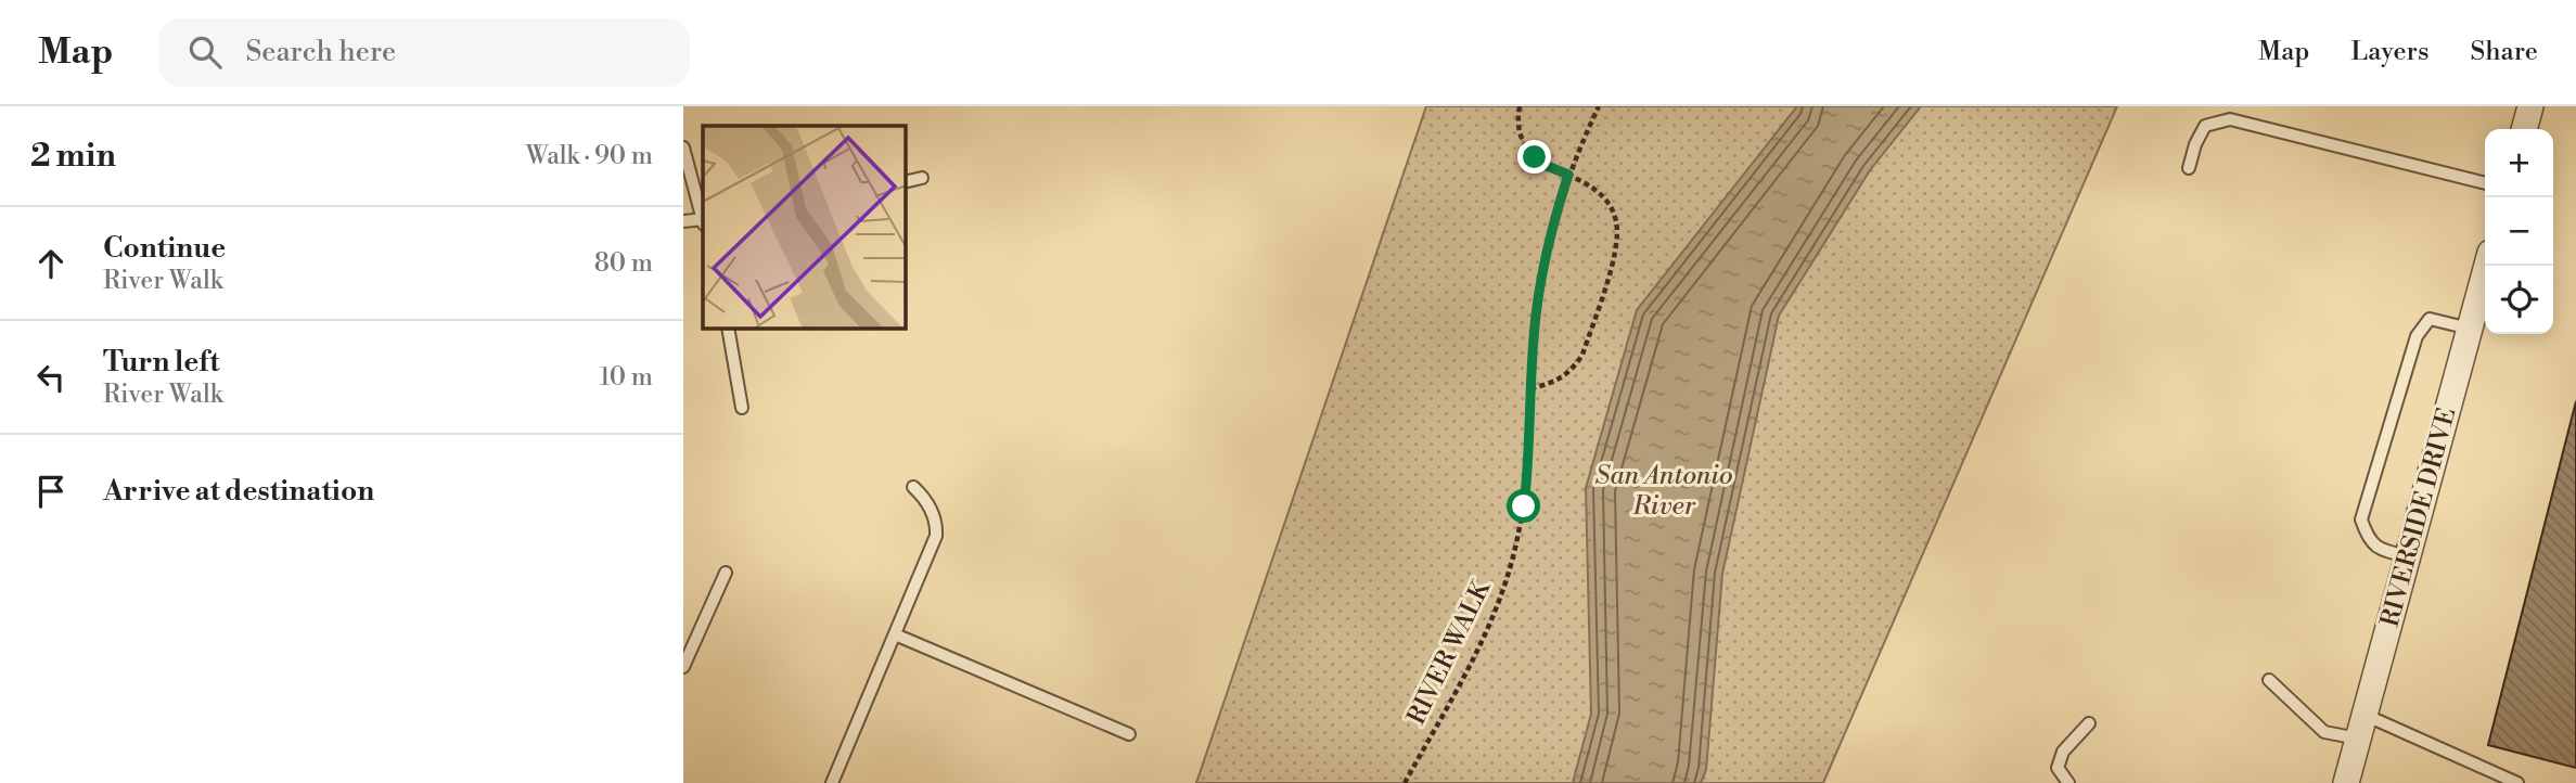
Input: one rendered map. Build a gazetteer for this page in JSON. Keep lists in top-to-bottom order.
{
  "streets": {
    "street": ["RIVERSIDE DRIVE"],
    "path": ["RIVER WALK"]
  },
  "water": ["San Antonio River"],
  "page": {
    "header": "Map",
    "search": "Search here",
    "nav": ["Map", "Layers", "Share"],
    "heading": ["2 min", "Walk · 90 m"],
    "map_buttons": ["+", "−"],
    "list": [
      ["Continue", "River Walk", "80 m"],
      ["Turn left", "River Walk", "10 m"],
      "Arrive at destination"
    ]
  }
}
